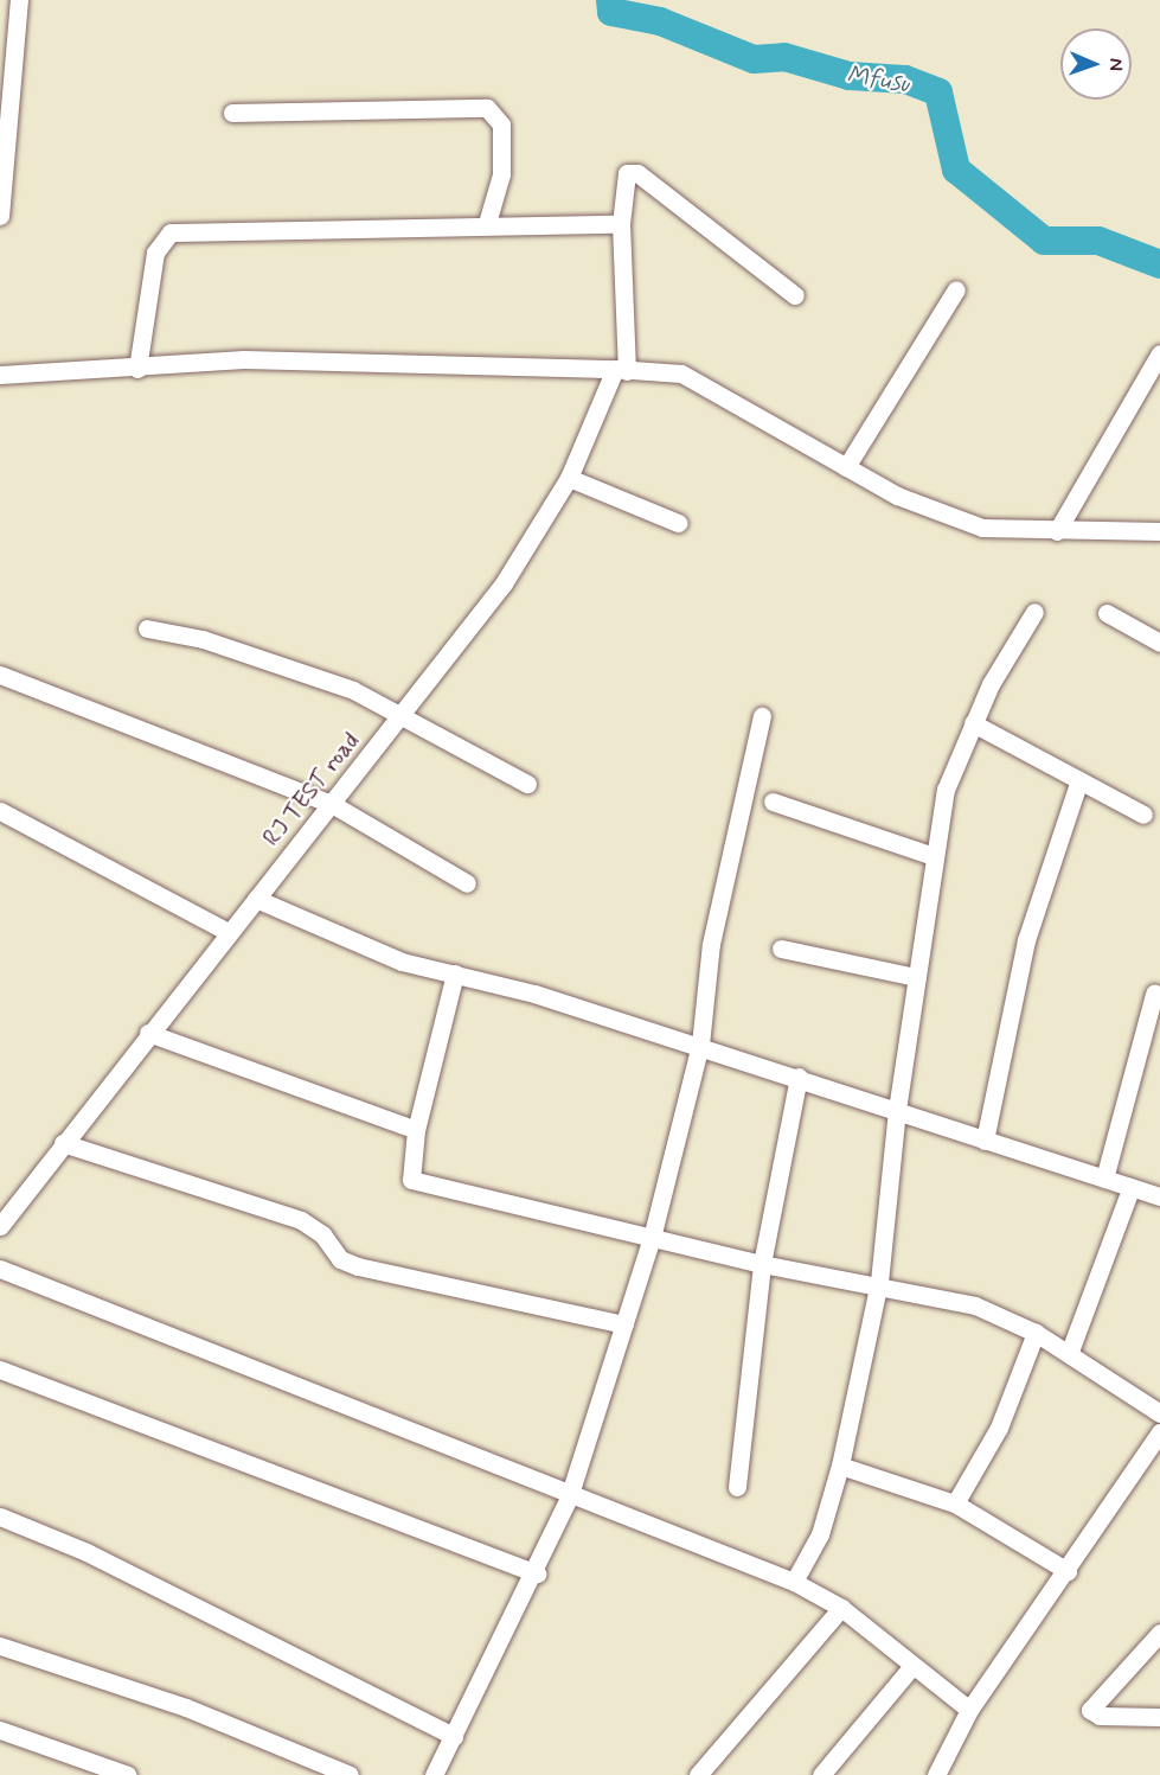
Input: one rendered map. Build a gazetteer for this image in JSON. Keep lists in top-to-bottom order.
{
  "streets": {
    "street": ["RJ TEST road"]
  },
  "water": ["Mfusu"],
  "north": "right"
}
